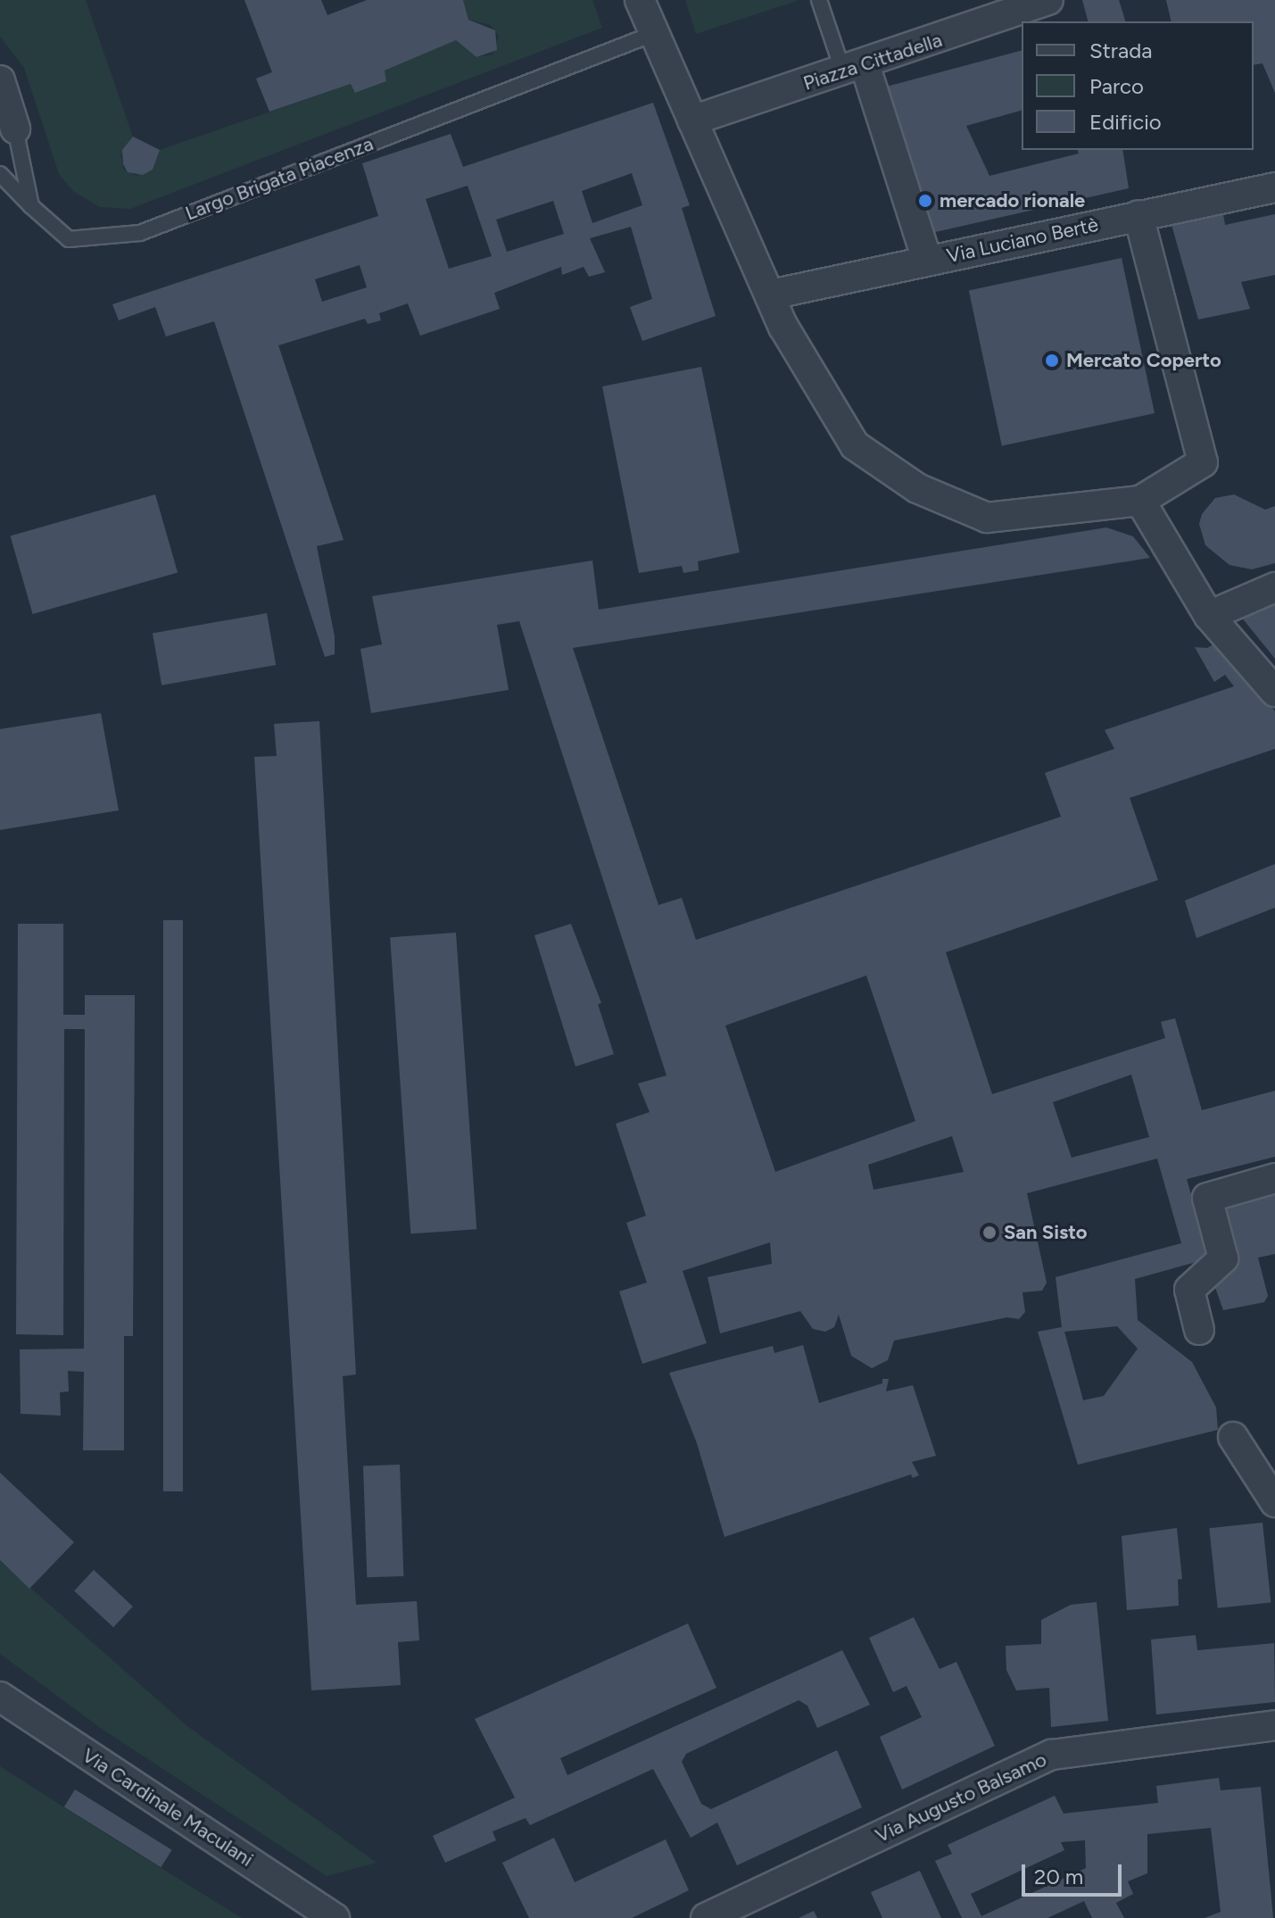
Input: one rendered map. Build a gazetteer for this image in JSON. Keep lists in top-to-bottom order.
{
  "streets": {
    "street": [
      "Piazza Cittadella",
      "Via Luciano Bertè",
      "Via Augusto Balsamo",
      "Via Cardinale Maculani"
    ],
    "lane": ["Largo Brigata Piacenza"]
  },
  "places": ["mercado rionale", "Mercato Coperto", "San Sisto"],
  "legend": ["Strada", "Parco", "Edificio"],
  "scale_bar": "20 m"
}
